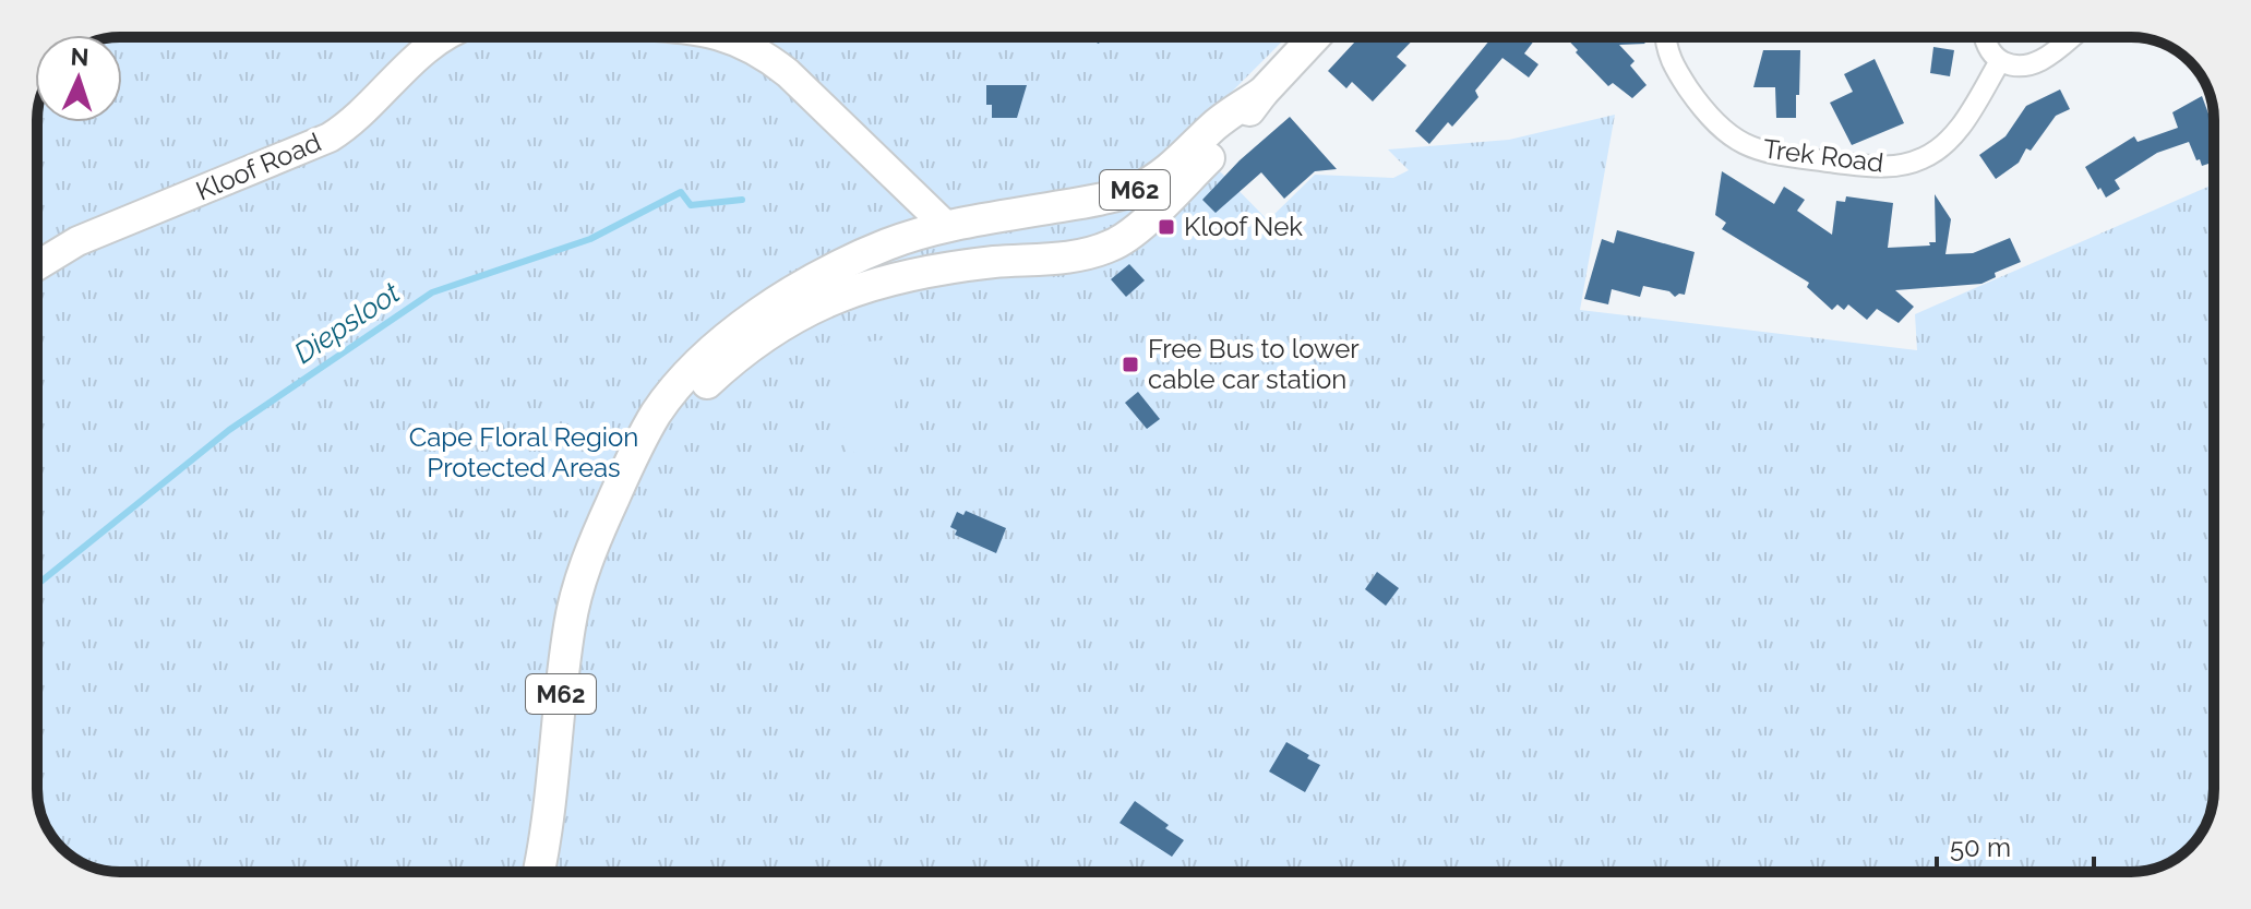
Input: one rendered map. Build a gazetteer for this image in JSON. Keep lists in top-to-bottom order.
{
  "streets": {
    "main road": ["Kloof Road", "M62"],
    "street": ["Trek Road"]
  },
  "water": ["Diepsloot"],
  "parks": ["Cape Floral Region Protected Areas"],
  "places": {
    "transit": ["Kloof Nek", "Free Bus to lower cable car station"]
  },
  "scale_bar": "50 m",
  "north": "top"
}
